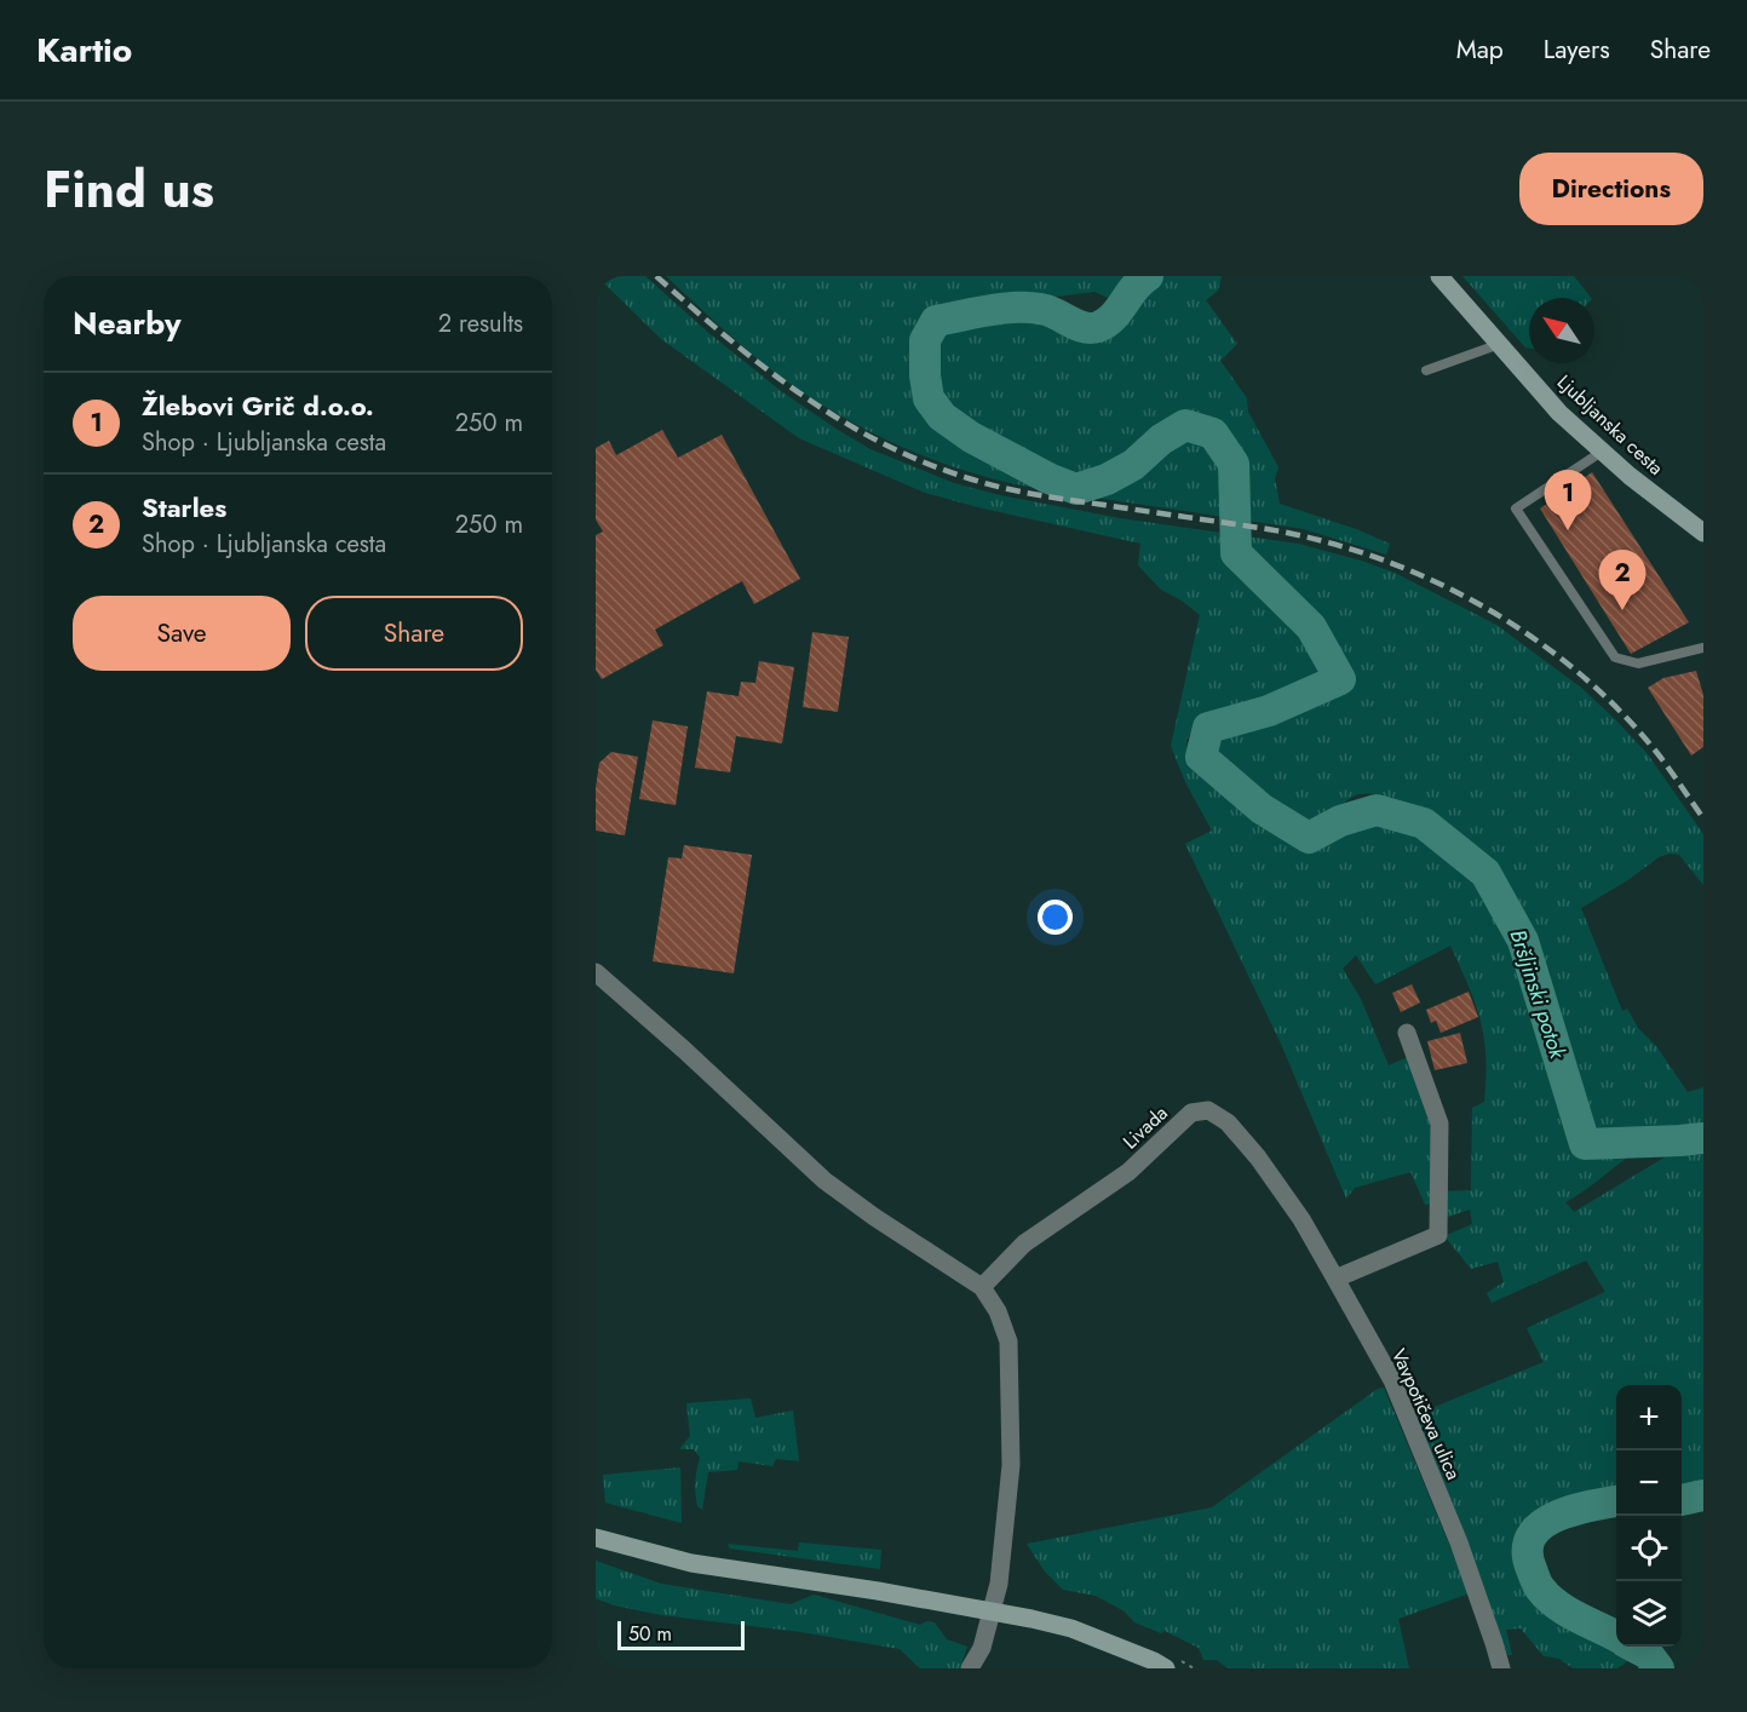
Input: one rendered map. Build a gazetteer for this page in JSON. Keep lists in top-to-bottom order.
{
  "streets": {
    "street": ["Ljubljanska cesta", "Livada", "Vavpotičeva ulica"]
  },
  "crossings": [
    ["Livada", "Vavpotičeva ulica"]
  ],
  "water": ["Bršljinski potok"],
  "scale_bar": "50 m",
  "north": "top left",
  "page": {
    "header": "Kartio",
    "nav": ["Map", "Layers", "Share"],
    "title": "Find us",
    "buttons": [
      "Directions",
      ["Save", "Share"]
    ],
    "heading": ["Nearby", "2 results"],
    "list": [
      {
        "mark": "1",
        "name": "Žlebovi Grič d.o.o.",
        "note": "Shop · Ljubljanska cesta",
        "value": "250 m"
      },
      {
        "mark": "2",
        "name": "Starles",
        "note": "Shop · Ljubljanska cesta",
        "value": "250 m"
      }
    ],
    "pins": ["1", "2"],
    "map_buttons": ["+", "−"],
    "scale": "50 m"
  }
}
